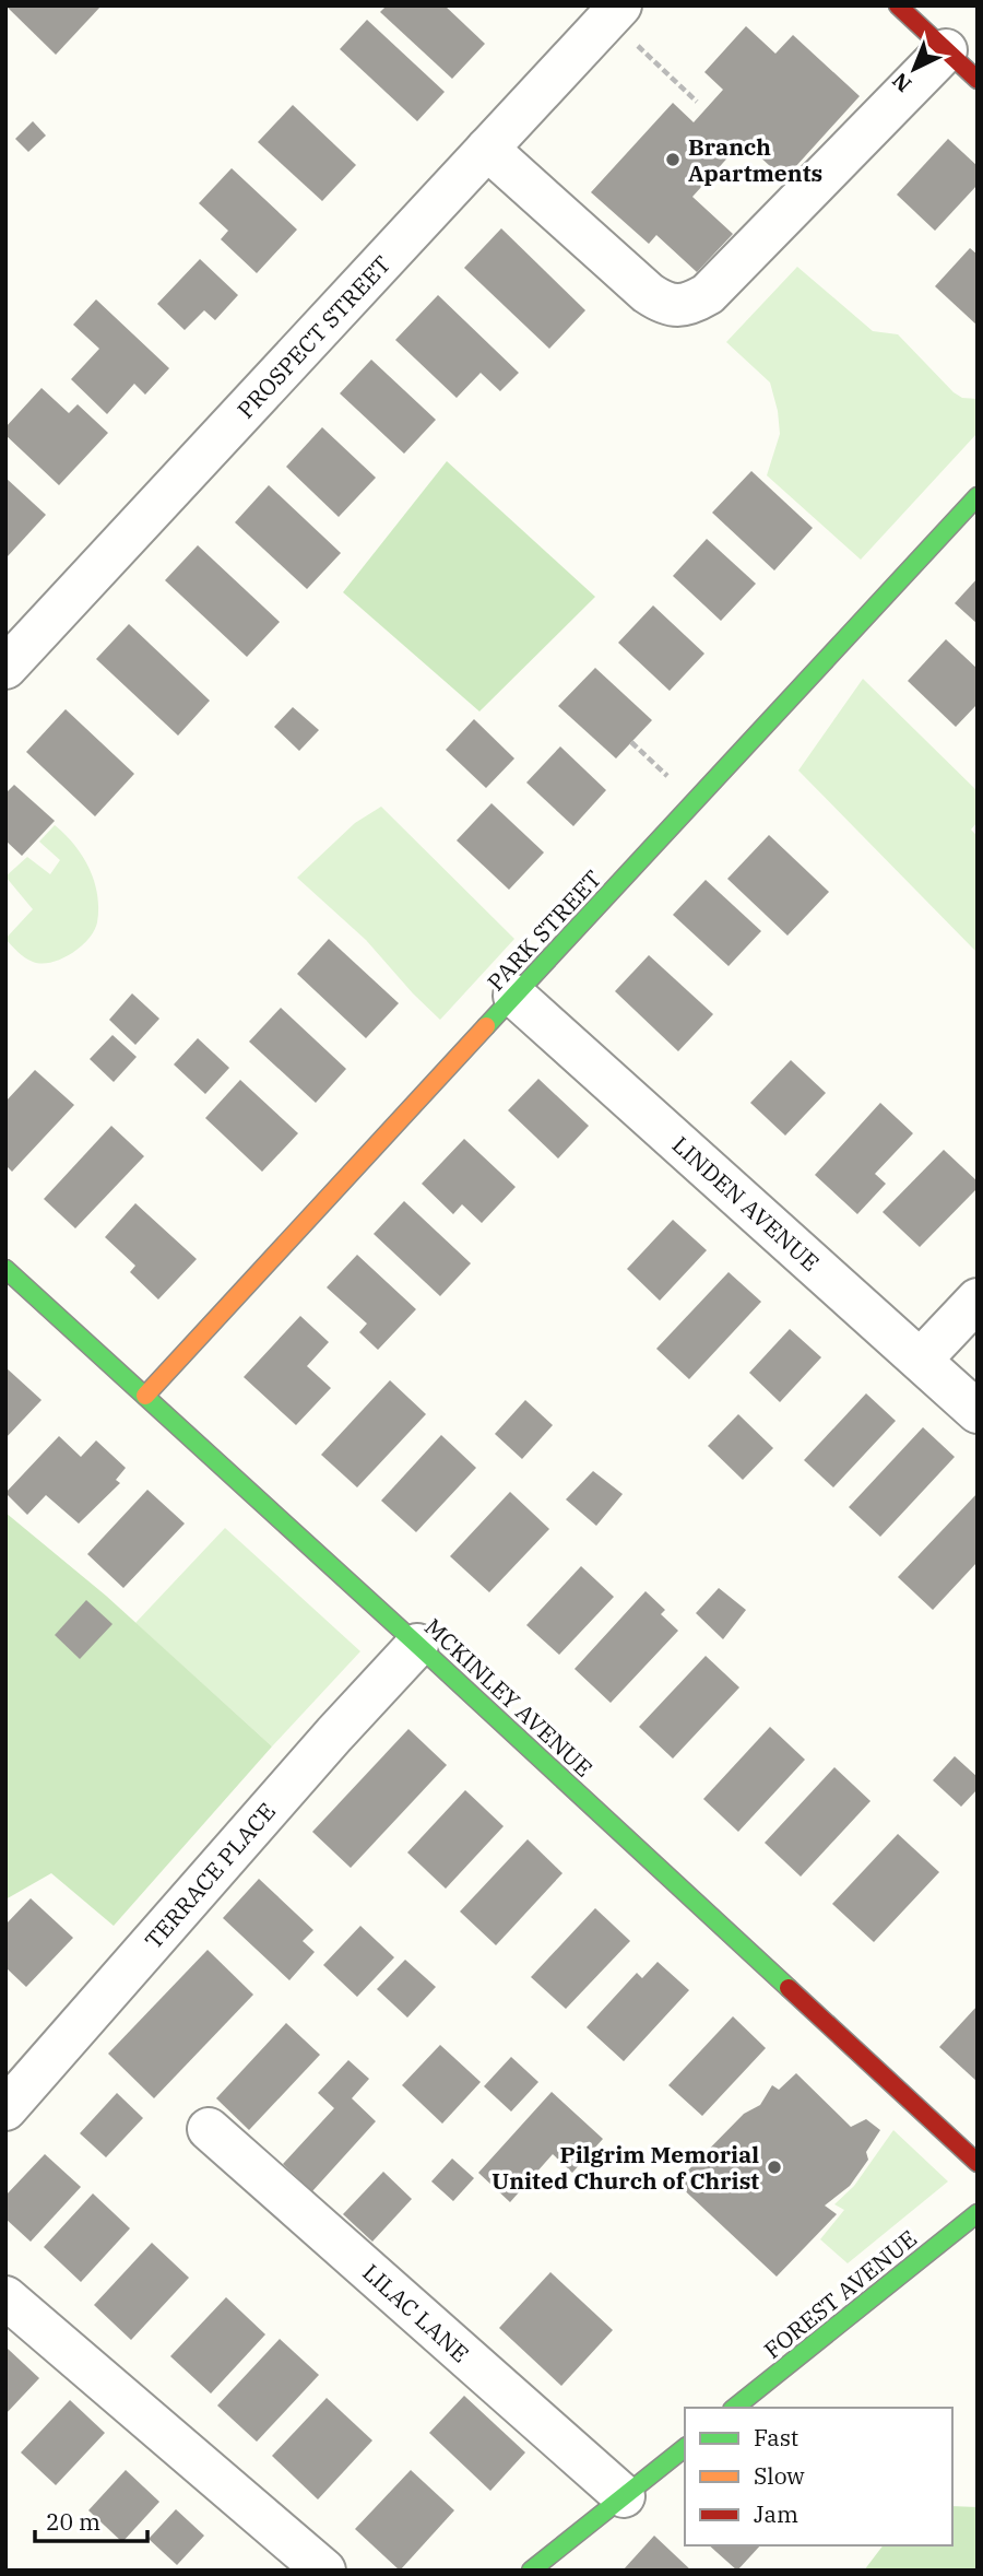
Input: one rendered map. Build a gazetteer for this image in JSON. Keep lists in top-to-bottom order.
{
  "streets": {
    "street": [
      "PROSPECT STREET",
      "PARK STREET",
      "LINDEN AVENUE",
      "MCKINLEY AVENUE",
      "TERRACE PLACE",
      "FOREST AVENUE",
      "LILAC LANE"
    ]
  },
  "crossings": [
    ["PARK STREET", "LINDEN AVENUE"],
    ["PARK STREET", "MCKINLEY AVENUE"],
    ["MCKINLEY AVENUE", "TERRACE PLACE"]
  ],
  "places": ["Branch Apartments", "Pilgrim Memorial United Church of Christ"],
  "legend": ["Fast", "Slow", "Jam"],
  "scale_bar": "20 m",
  "north": "bottom left"
}
